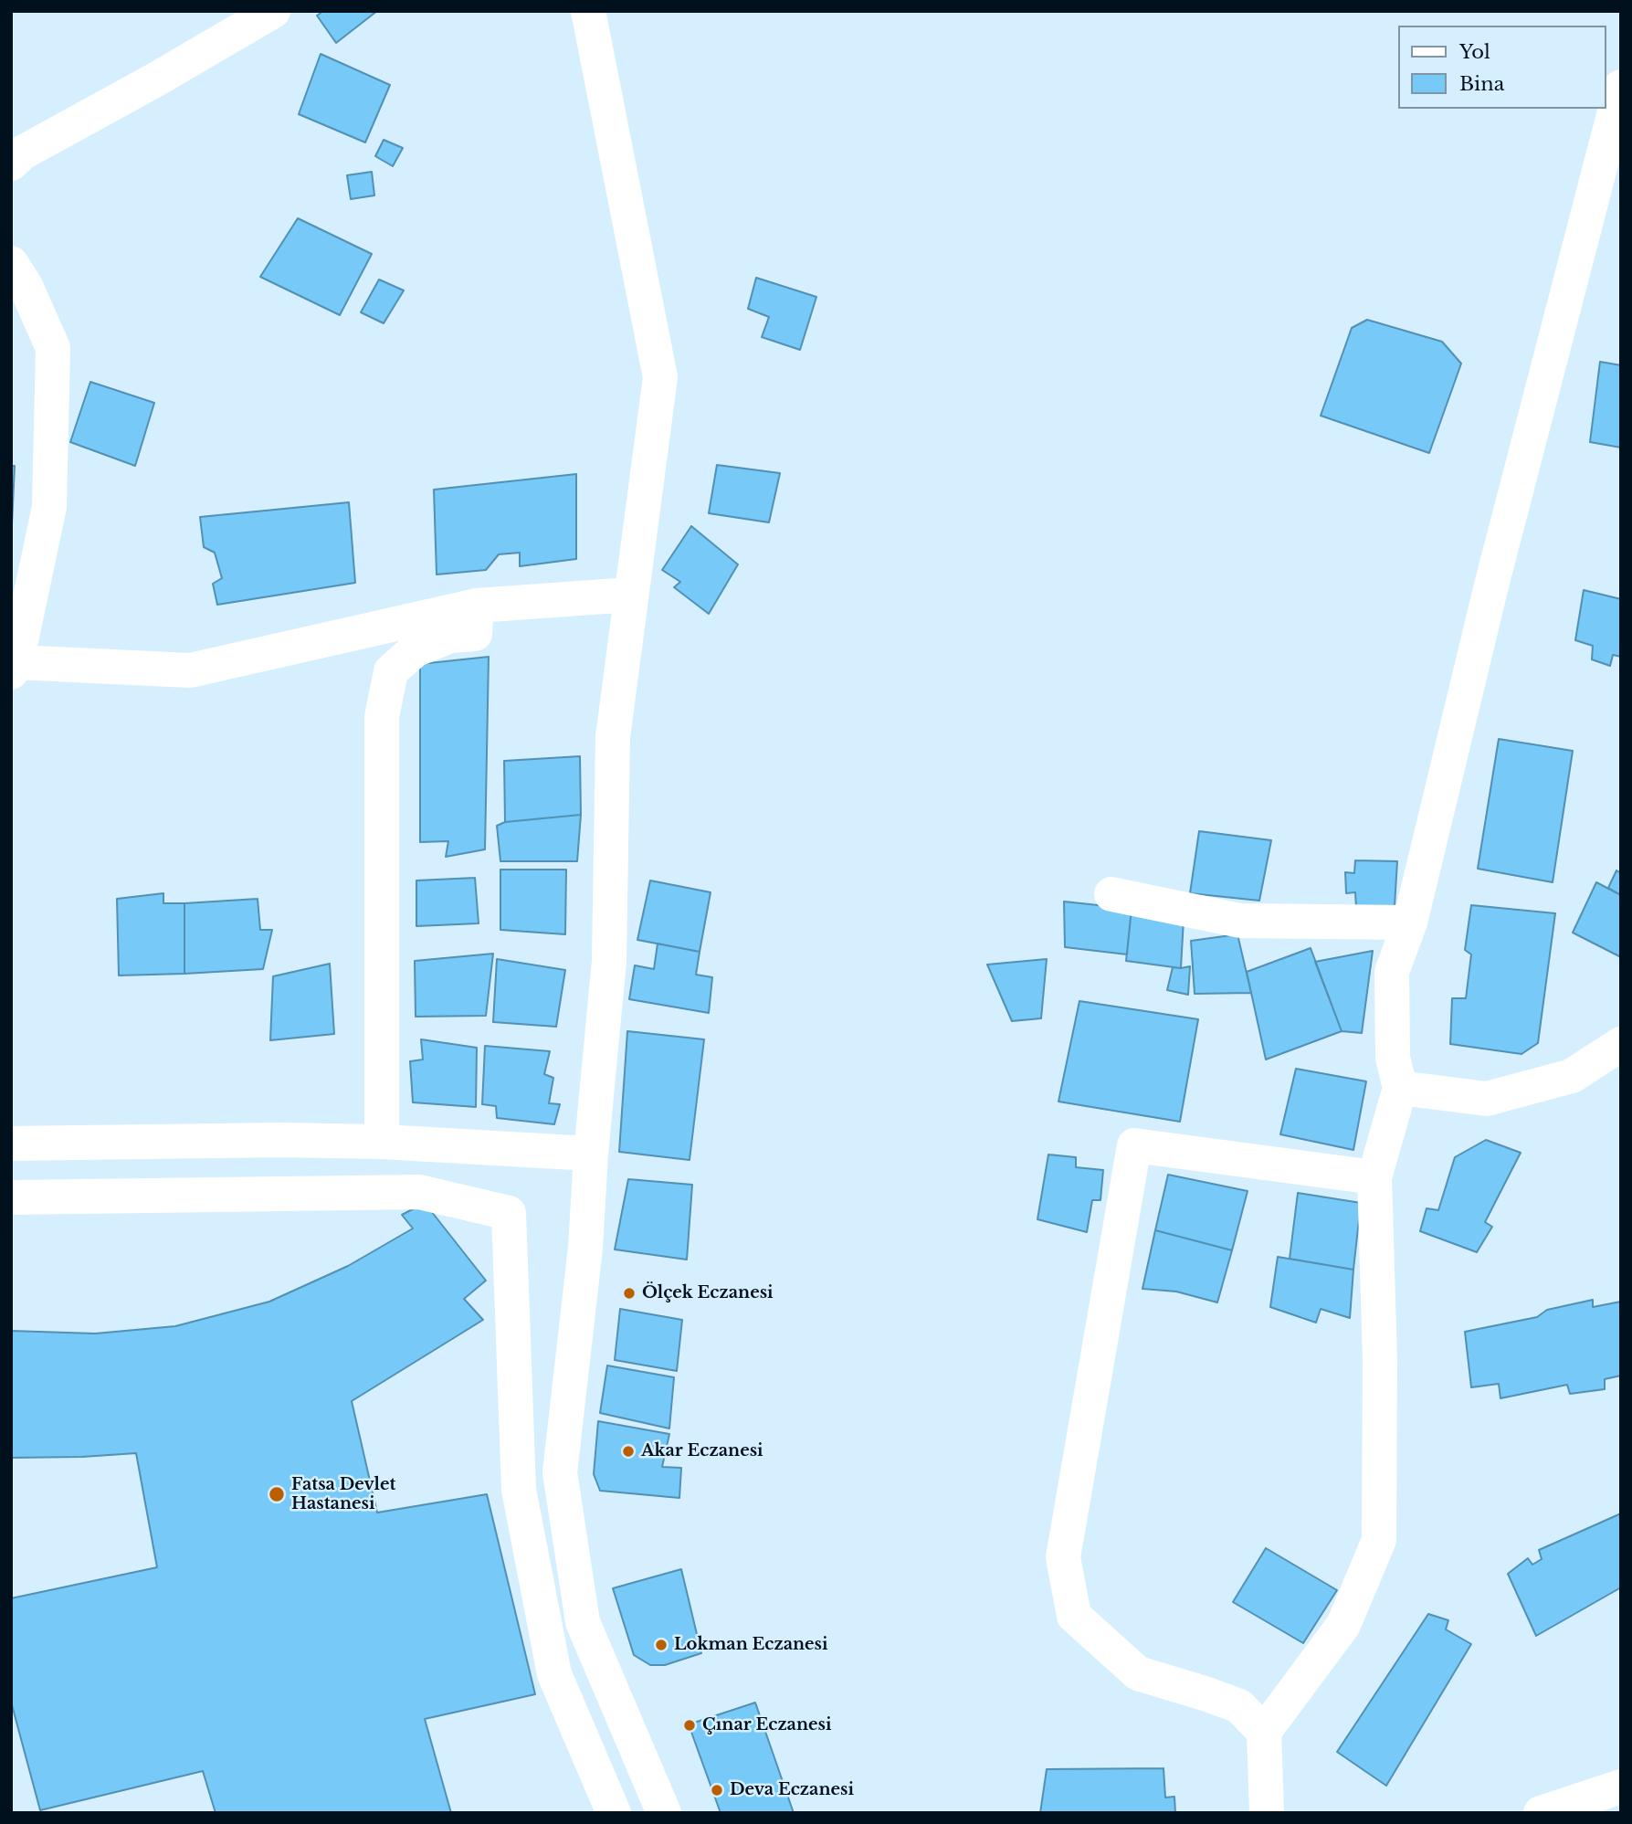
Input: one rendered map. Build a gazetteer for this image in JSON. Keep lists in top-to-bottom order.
{
  "places": [
    "Ölçek Eczanesi",
    "Akar Eczanesi",
    "Fatsa Devlet Hastanesi",
    "Lokman Eczanesi",
    "Çınar Eczanesi",
    "Deva Eczanesi"
  ],
  "legend": ["Yol", "Bina"]
}
